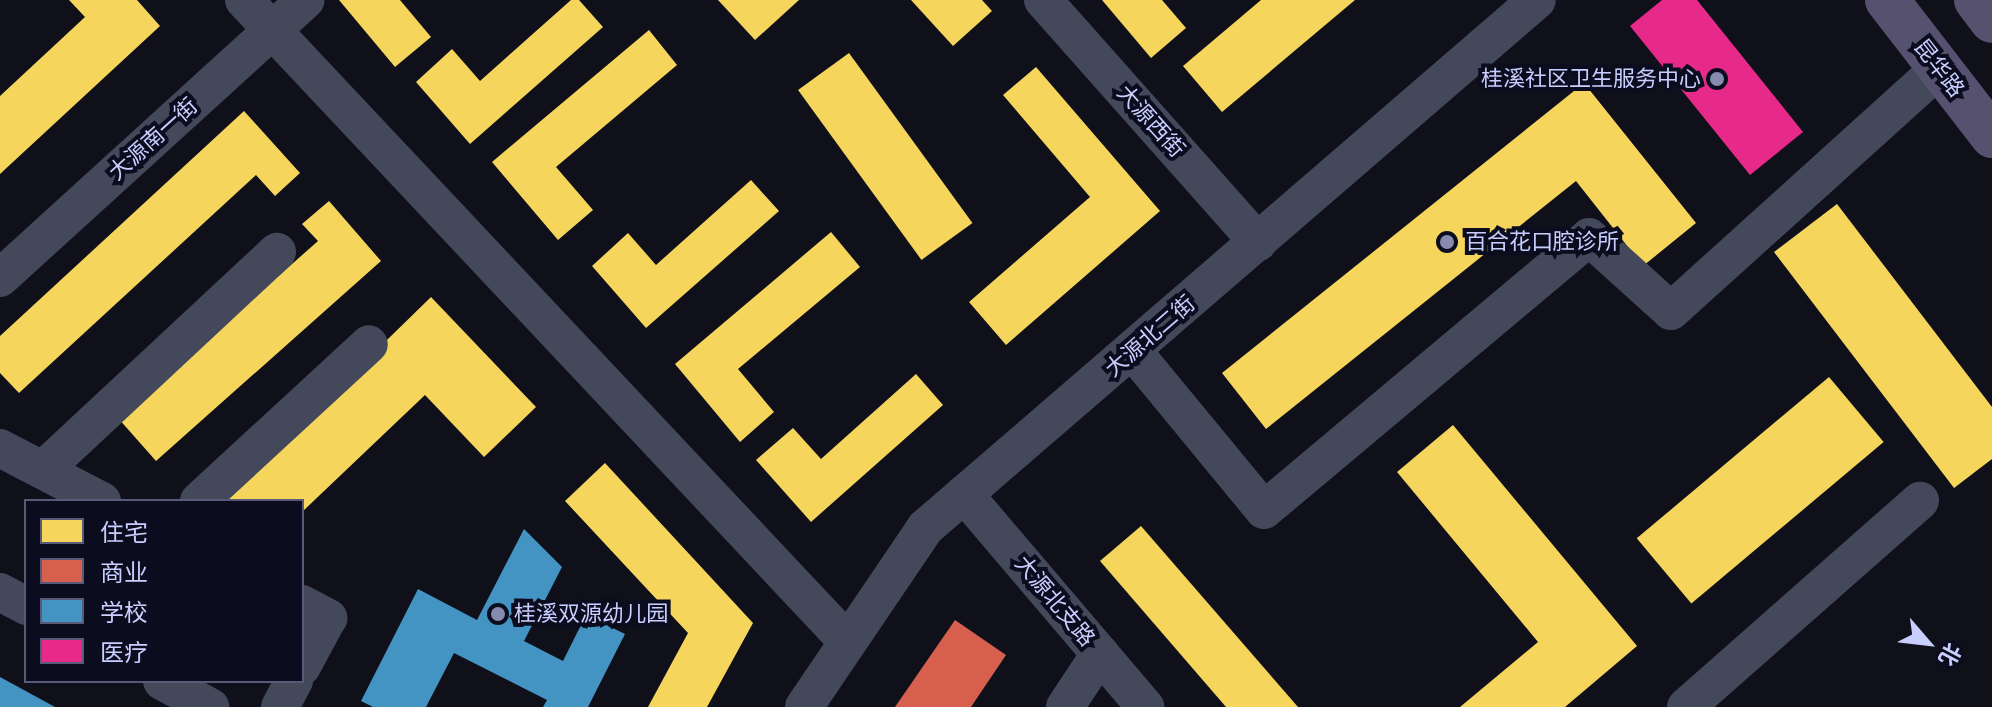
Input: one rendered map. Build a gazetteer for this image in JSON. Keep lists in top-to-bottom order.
{
  "streets": {
    "main road": ["昆华路"],
    "street": [
      "大源西街",
      "大源南一街",
      "大源北二街",
      "大源北支路"
    ]
  },
  "crossings": [
    ["大源西街", "大源北二街"],
    ["大源北二街", "大源北支路"]
  ],
  "places": ["桂溪社区卫生服务中心", "百合花口腔诊所", "桂溪双源幼儿园"],
  "legend": [
    "住宅",
    "商业",
    "学校",
    "医疗"
  ],
  "north": "bottom right"
}
